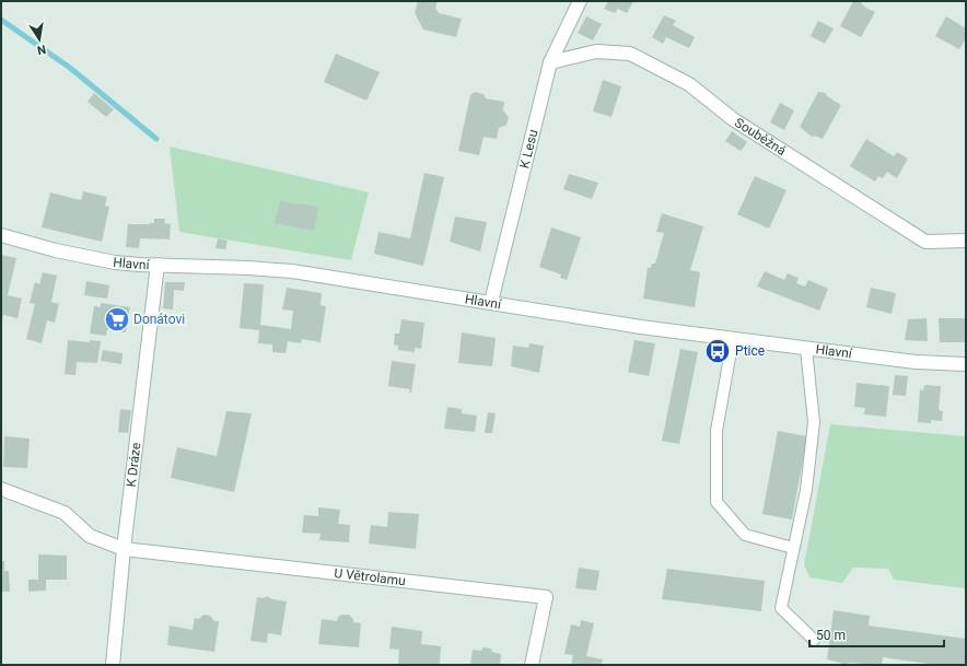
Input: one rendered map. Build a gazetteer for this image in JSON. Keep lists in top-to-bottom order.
{
  "streets": {
    "street": [
      "Souběžná",
      "K Lesu",
      "Hlavní",
      "K Dráze",
      "U Větrolamu"
    ]
  },
  "crossings": [
    ["Souběžná", "K Lesu"],
    ["K Lesu", "Hlavní"],
    ["Hlavní", "K Dráze"],
    ["K Dráze", "U Větrolamu"]
  ],
  "places": {
    "supermarket": ["Donátovi"],
    "bus stop": ["Ptice"]
  },
  "scale_bar": "50 m",
  "north": "bottom"
}
